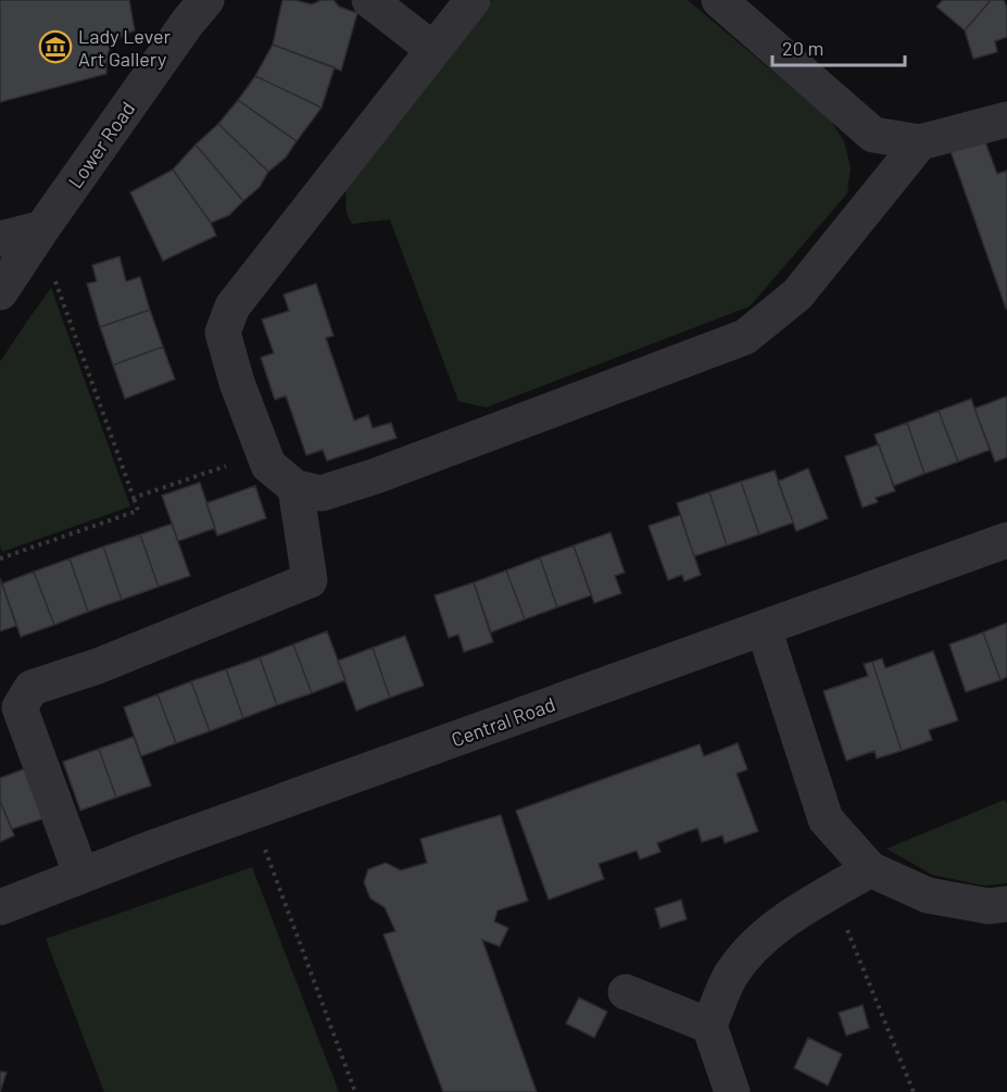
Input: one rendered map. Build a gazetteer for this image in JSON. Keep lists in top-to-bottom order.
{
  "streets": {
    "street": ["Lower Road", "Central Road"]
  },
  "places": {
    "museum": ["Lady Lever Art Gallery"]
  },
  "scale_bar": "20 m"
}
